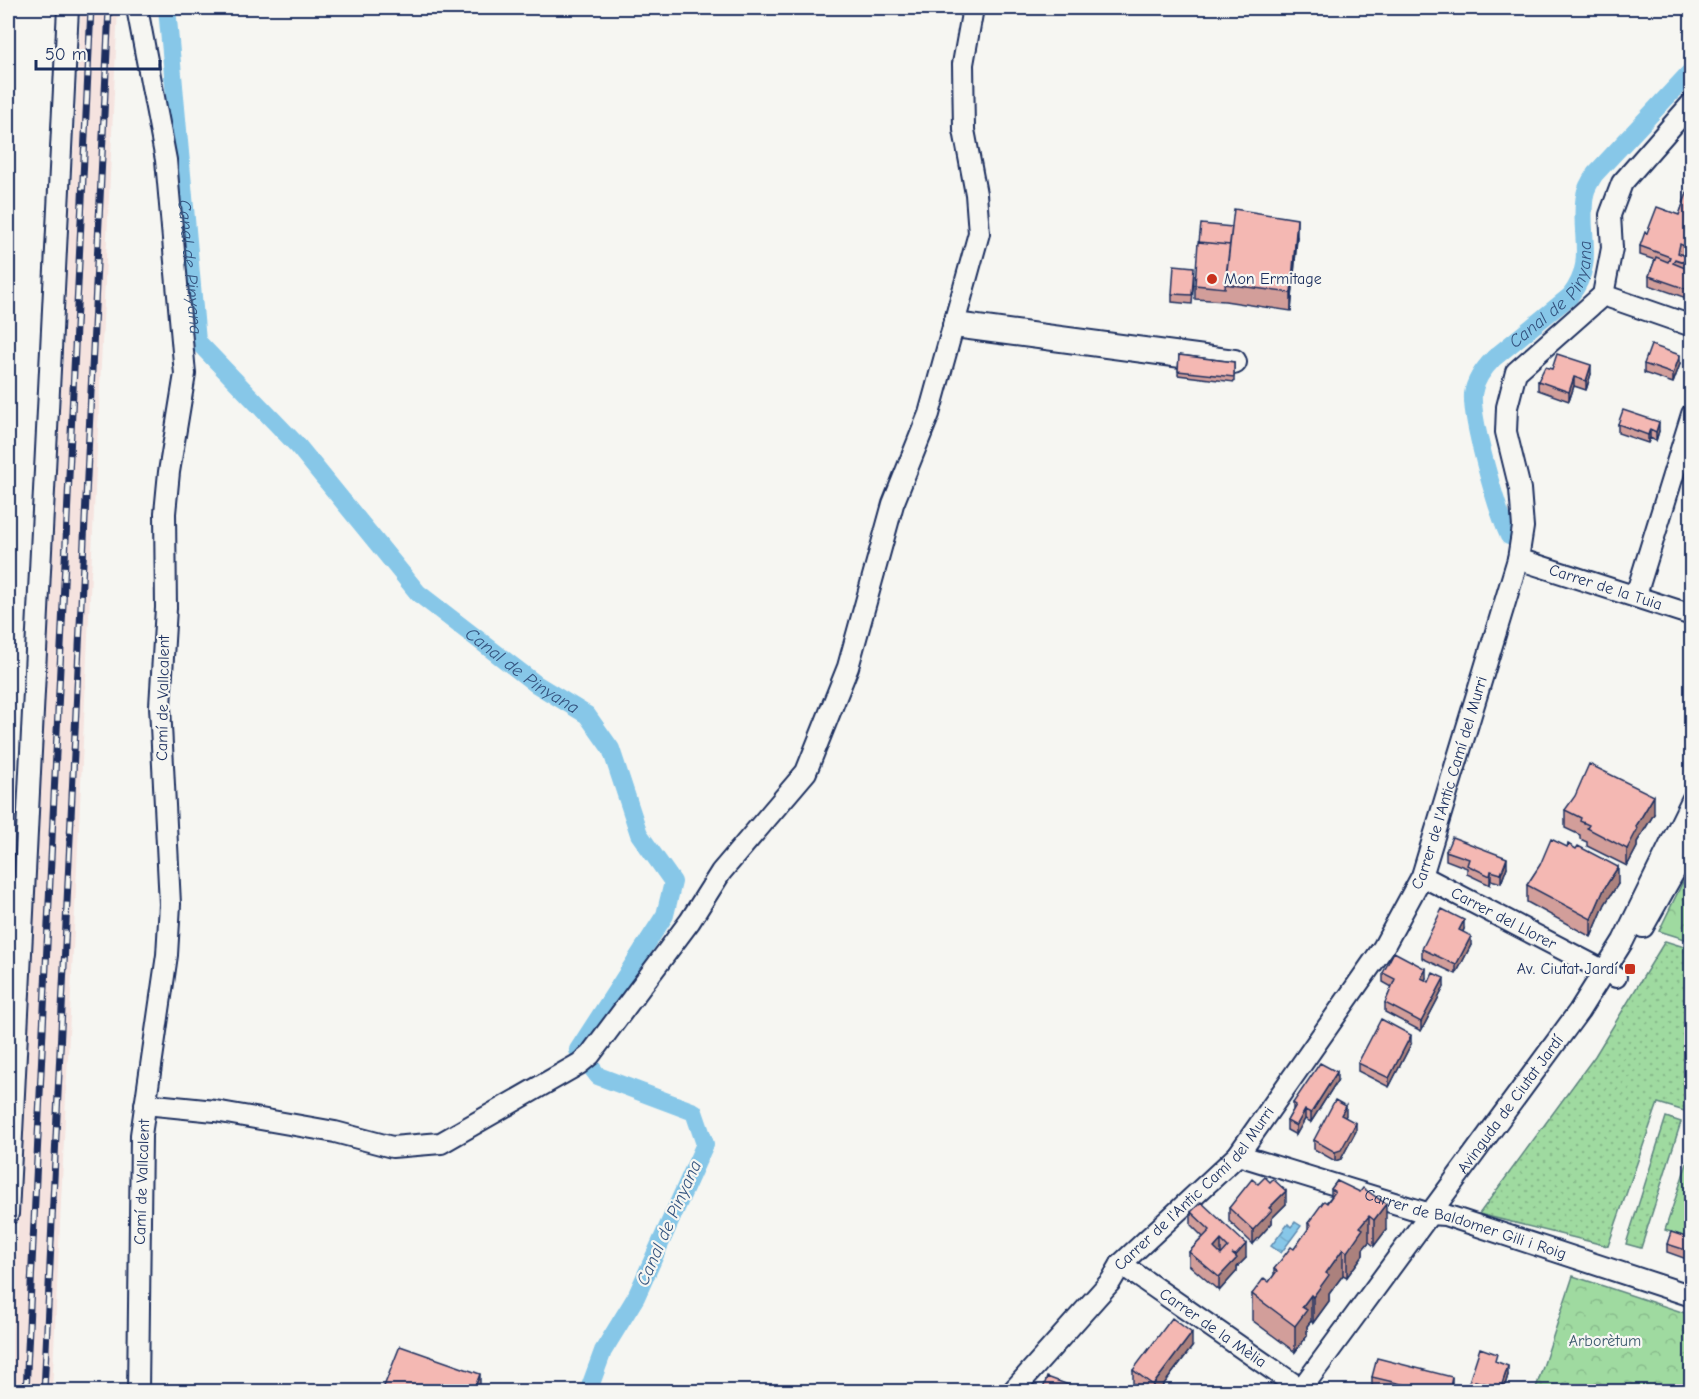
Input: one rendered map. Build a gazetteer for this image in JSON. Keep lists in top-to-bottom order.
{
  "streets": {
    "street": [
      "Carrer de la Tuia",
      "Camí de Vallcalent",
      "Carrer de l'Antic Camí del Murri",
      "Carrer del Llorer",
      "Avinguda de Ciutat Jardí",
      "Carrer de Baldomer Gili i Roig",
      "Carrer de la Mèlia"
    ]
  },
  "crossings": [
    ["Carrer de la Tuia", "Carrer de l'Antic Camí del Murri"],
    ["Carrer de l'Antic Camí del Murri", "Carrer del Llorer"],
    ["Carrer de l'Antic Camí del Murri", "Carrer de Baldomer Gili i Roig"],
    ["Carrer de l'Antic Camí del Murri", "Carrer de la Mèlia"],
    ["Carrer del Llorer", "Avinguda de Ciutat Jardí"],
    ["Avinguda de Ciutat Jardí", "Carrer de Baldomer Gili i Roig"],
    ["Avinguda de Ciutat Jardí", "Carrer de la Mèlia"]
  ],
  "water": ["Canal de Pinyana"],
  "parks": ["Arborètum"],
  "places": {
    "other": ["Mon Ermitage"],
    "transit": ["Av. Ciutat Jardí"]
  },
  "scale_bar": "50 m"
}
